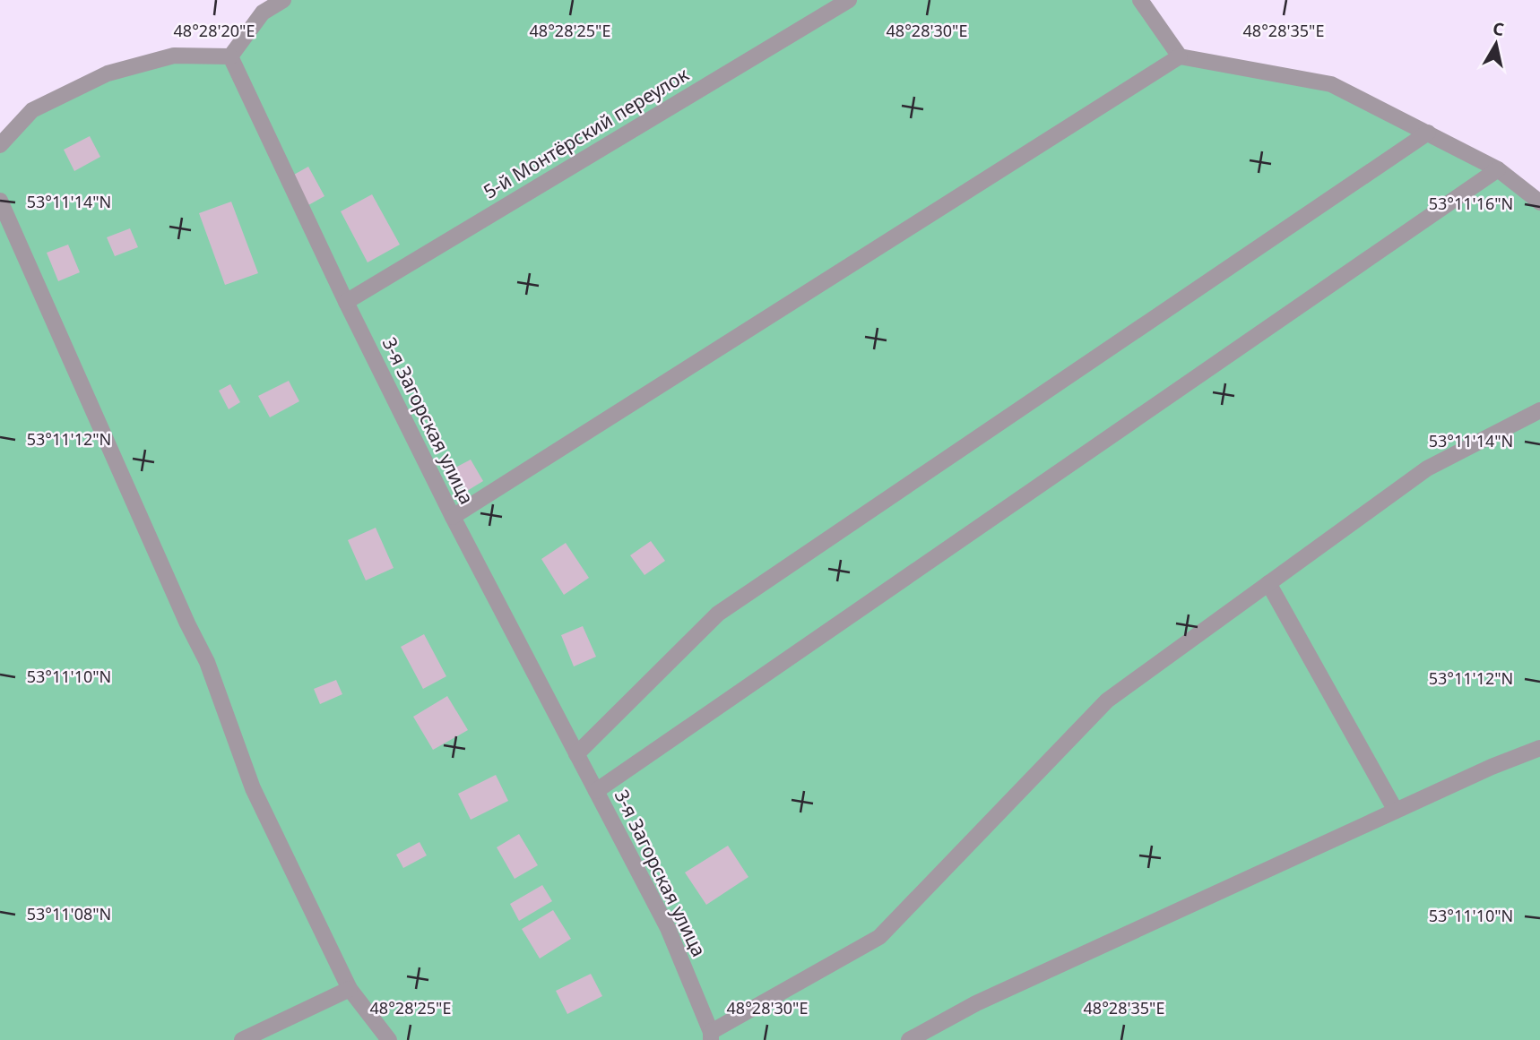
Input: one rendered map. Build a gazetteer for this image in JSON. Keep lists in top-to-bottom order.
{
  "streets": {
    "street": ["5-й Монтёрский переулок", "3-я Загорская улица"]
  },
  "crossings": [
    ["5-й Монтёрский переулок", "3-я Загорская улица"]
  ],
  "north": "top",
  "coordinates": [
    "48°28'20\"E",
    "48°28'25\"E",
    "48°28'30\"E",
    "48°28'35\"E",
    "53°11'14\"N",
    "53°11'16\"N",
    "53°11'12\"N",
    "53°11'10\"N",
    "53°11'08\"N"
  ]
}
